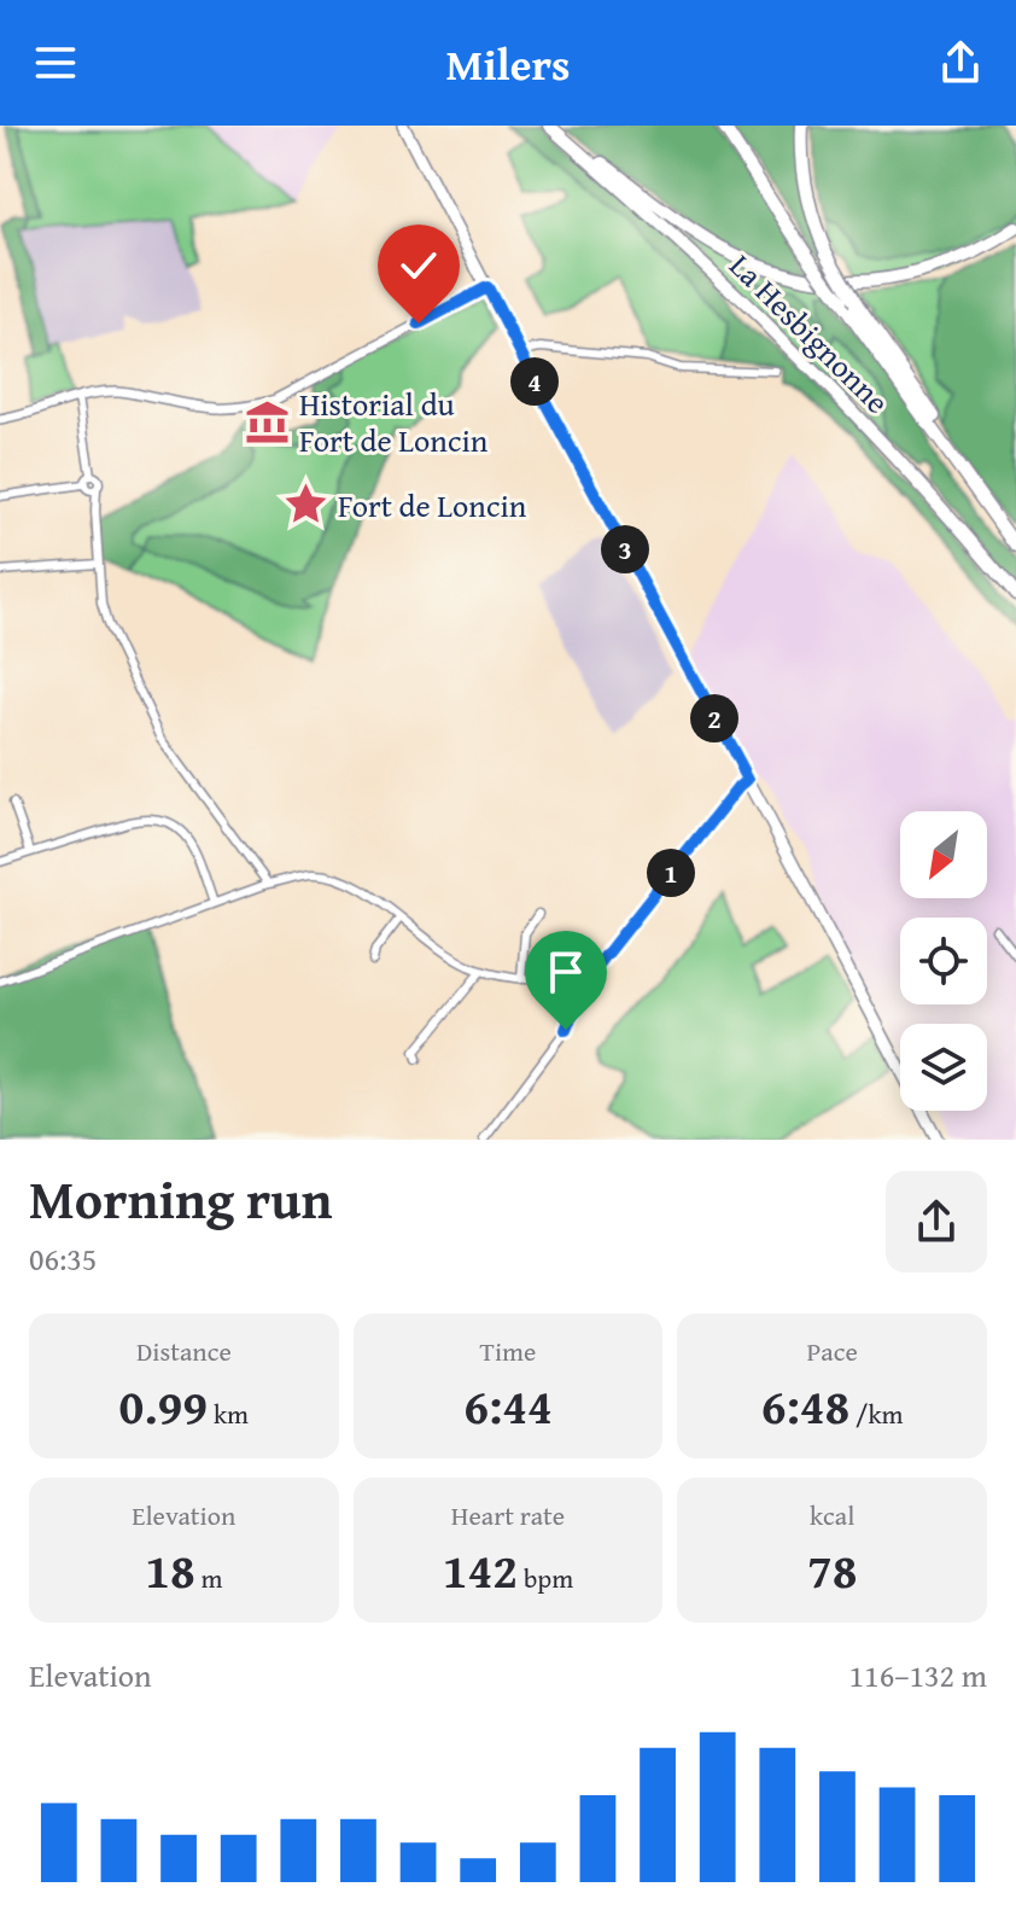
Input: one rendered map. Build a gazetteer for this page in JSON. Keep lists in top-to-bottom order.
{
  "streets": {
    "highway": ["La Hesbignonne"]
  },
  "places": {
    "museum": ["Historial du Fort de Loncin"],
    "place": ["Fort de Loncin"]
  },
  "north": "bottom left",
  "page": {
    "header": "Milers",
    "pins": [
      "4",
      "3",
      "2",
      "1"
    ],
    "heading": ["Morning run", "06:35"],
    "stats": [
      ["Distance", "0.99 km"],
      ["Time", "6:44"],
      ["Pace", "6:48 /km"],
      ["Elevation", "18 m"],
      ["Heart rate", "142 bpm"],
      ["kcal", "78"]
    ],
    "chart": ["Elevation", "116–132 m"]
  }
}
